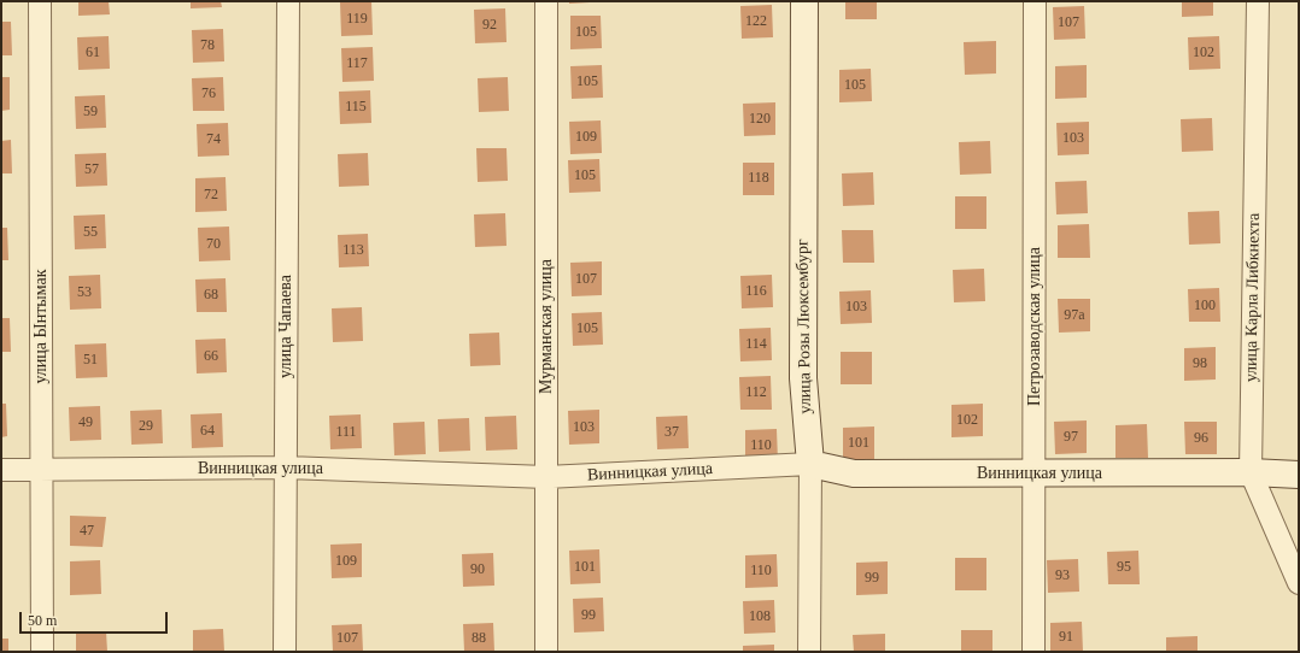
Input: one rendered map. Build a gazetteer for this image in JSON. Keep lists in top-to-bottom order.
{
  "streets": {
    "main road": ["улица Розы Люксембург", "Винницкая улица"],
    "street": [
      "улица Карла Либкнехта",
      "улица Ынтымак",
      "улица Чапаева",
      "Мурманская улица",
      "Петрозаводская улица"
    ]
  },
  "crossings": [
    ["улица Карла Либкнехта", "Винницкая улица"],
    ["улица Ынтымак", "Винницкая улица"],
    ["улица Чапаева", "Винницкая улица"],
    ["Мурманская улица", "Винницкая улица"],
    ["улица Розы Люксембург", "Винницкая улица"],
    ["Петрозаводская улица", "Винницкая улица"]
  ],
  "house_numbers": [
    "119",
    "122",
    "107",
    "92",
    "105",
    "78",
    "61",
    "102",
    "117",
    "105",
    "105",
    "76",
    "115",
    "59",
    "120",
    "109",
    "103",
    "74",
    "57",
    "105",
    "118",
    "72",
    "55",
    "70",
    "113",
    "107",
    "116",
    "53",
    "68",
    "100",
    "103",
    "97а",
    "105",
    "114",
    "66",
    "51",
    "98",
    "112",
    "102",
    "49",
    "29",
    "103",
    "64",
    "111",
    "37",
    "97",
    "96",
    "101",
    "110",
    "47",
    "109",
    "101",
    "95",
    "90",
    "110",
    "93",
    "99",
    "99",
    "108",
    "91",
    "107",
    "88"
  ],
  "scale_bar": "50 m"
}
